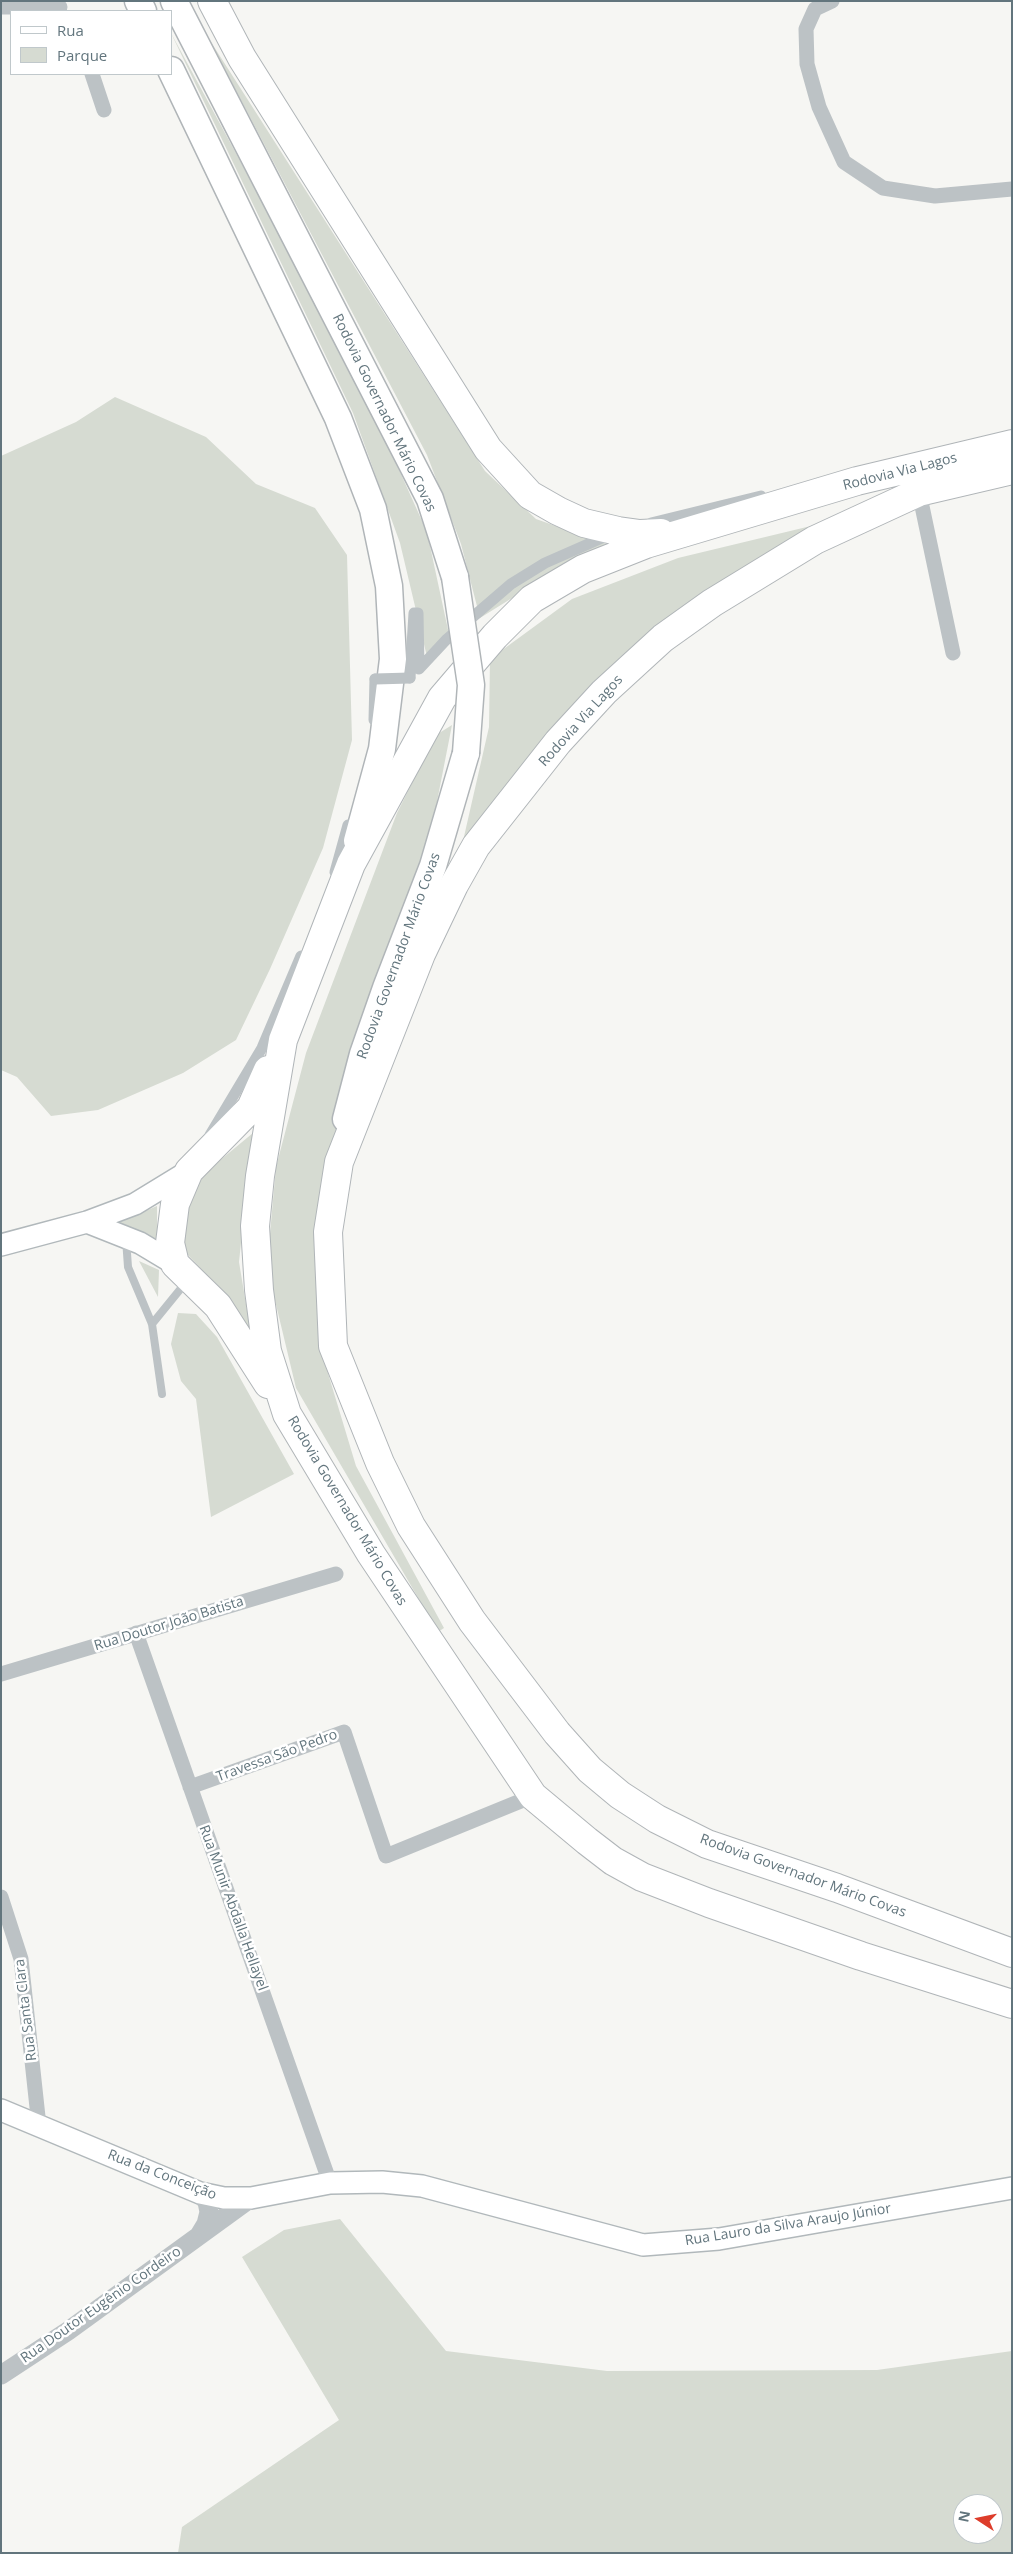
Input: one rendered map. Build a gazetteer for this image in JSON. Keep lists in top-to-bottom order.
{
  "streets": {
    "highway": ["Rodovia Governador Mário Covas", "Rodovia Via Lagos"],
    "main road": ["Rua da Conceição", "Rua Lauro da Silva Araujo Júnior"],
    "street": [
      "Rua Doutor João Batista",
      "Travessa São Pedro",
      "Rua Munir Abdalla Hellayel",
      "Rua Santa Clara",
      "Rua Doutor Eugênio Cordeiro"
    ]
  },
  "crossings": [
    ["Rodovia Governador Mário Covas", "Rodovia Via Lagos"],
    ["Rodovia Governador Mário Covas", "Travessa São Pedro"],
    ["Rua Doutor João Batista", "Rua Munir Abdalla Hellayel"],
    ["Travessa São Pedro", "Rua Munir Abdalla Hellayel"],
    ["Rua Munir Abdalla Hellayel", "Rua da Conceição"],
    ["Rua Munir Abdalla Hellayel", "Rua Lauro da Silva Araujo Júnior"],
    ["Rua Santa Clara", "Rua da Conceição"],
    ["Rua da Conceição", "Rua Lauro da Silva Araujo Júnior"],
    ["Rua da Conceição", "Rua Doutor Eugênio Cordeiro"]
  ],
  "legend": ["Rua", "Parque"],
  "north": "left"
}
